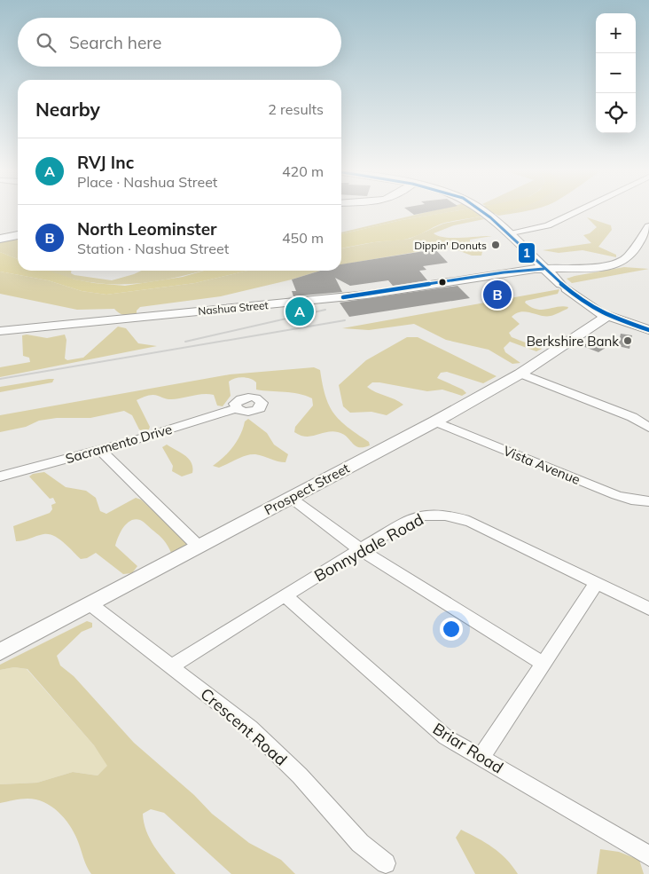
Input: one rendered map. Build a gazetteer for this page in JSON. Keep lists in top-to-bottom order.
{
  "streets": {
    "main road": ["Nashua Street", "Prospect Street"],
    "street": [
      "Sacramento Drive",
      "Vista Avenue",
      "Bonnydale Road",
      "Crescent Road",
      "Briar Road"
    ]
  },
  "crossings": [
    ["Vista Avenue", "Prospect Street"],
    ["Prospect Street", "Crescent Road"],
    ["Bonnydale Road", "Crescent Road"],
    ["Bonnydale Road", "Briar Road"]
  ],
  "places": ["Dippin' Donuts", "Berkshire Bank"],
  "lines": ["transit line 1"],
  "page": {
    "map_buttons": ["+", "−"],
    "search": "Search here",
    "heading": ["Nearby", "2 results"],
    "list": [
      {
        "mark": "A",
        "name": "RVJ Inc",
        "note": "Place · Nashua Street",
        "value": "420 m"
      },
      {
        "mark": "B",
        "name": "North Leominster",
        "note": "Station · Nashua Street",
        "value": "450 m"
      }
    ],
    "pins": ["B", "A"]
  }
}
